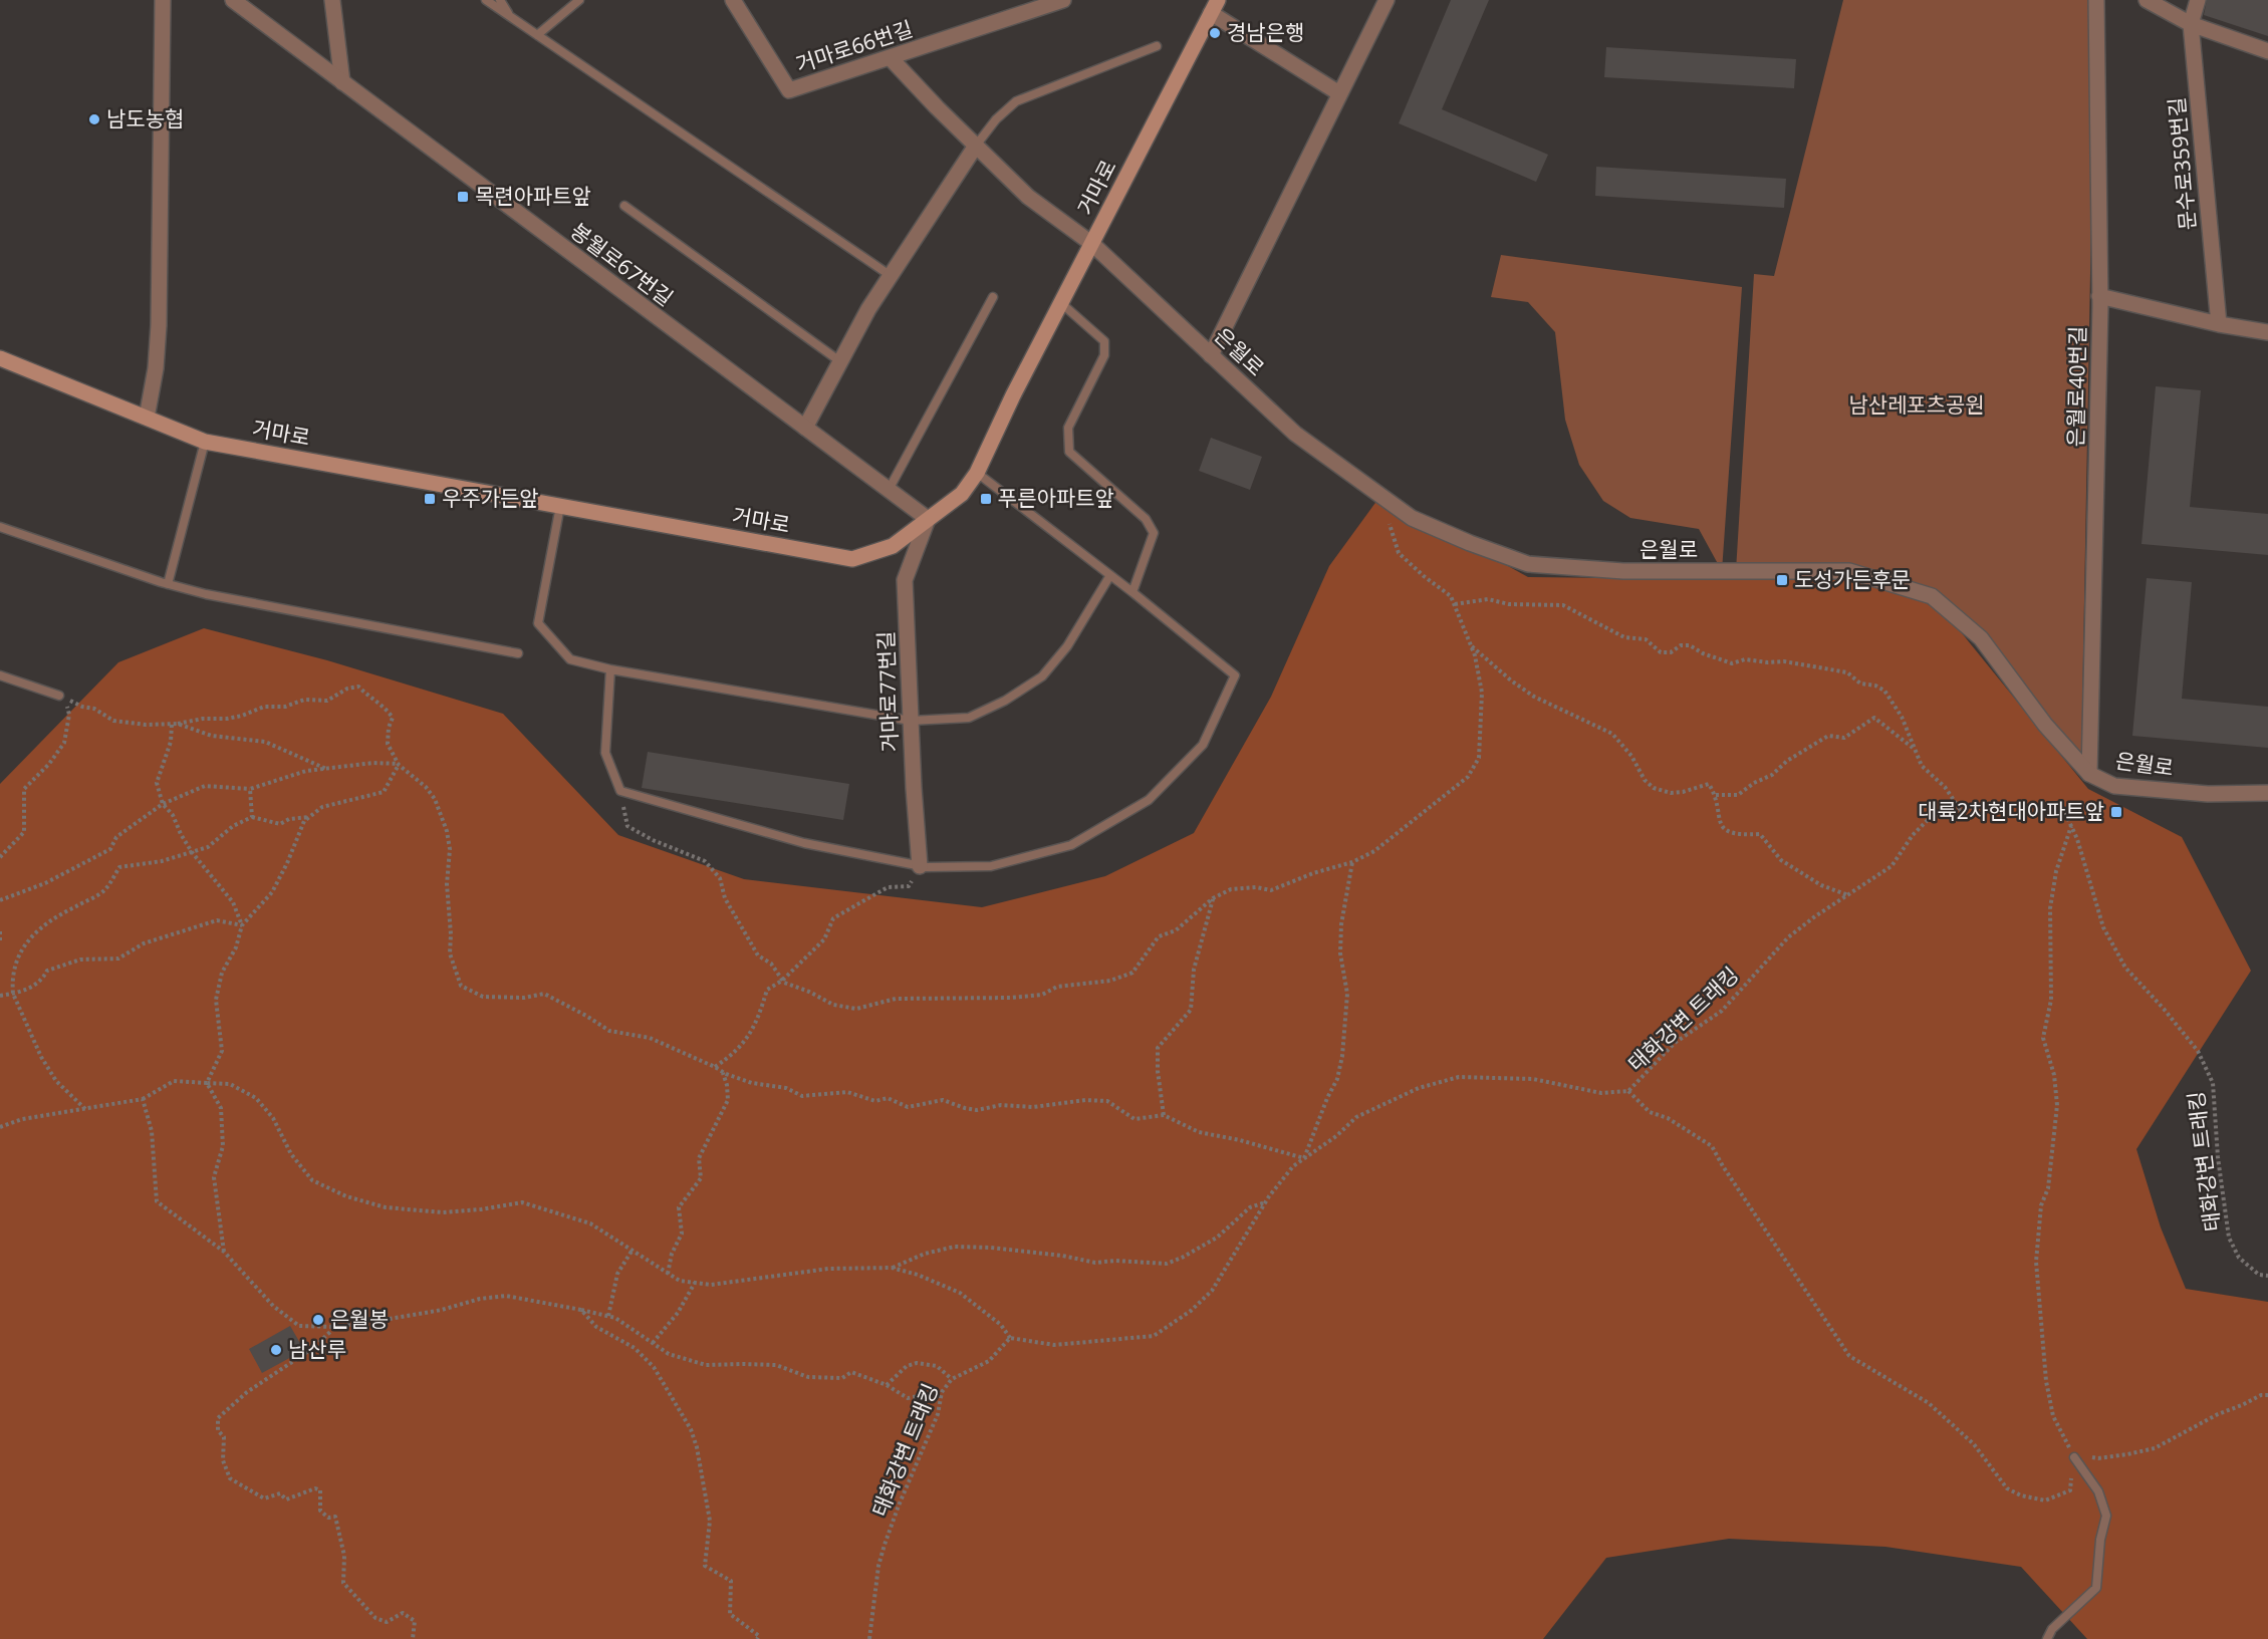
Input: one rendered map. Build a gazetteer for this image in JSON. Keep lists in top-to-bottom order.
{
  "streets": {
    "main road": ["거마로"],
    "street": [
      "거마로66번길",
      "문수로359번길",
      "봉월로67번길",
      "은월로",
      "은월로40번길",
      "거마로77번길"
    ],
    "path": ["태화강변 트래킹"]
  },
  "crossings": [
    ["거마로66번길", "은월로"],
    ["거마로", "봉월로67번길"],
    ["거마로", "은월로"],
    ["거마로", "거마로77번길"],
    ["봉월로67번길", "거마로77번길"],
    ["은월로", "은월로40번길"]
  ],
  "parks": ["남산레포츠공원"],
  "places": {
    "other": [
      "경남은행",
      "남도농협",
      "은월봉",
      "남산루"
    ],
    "transit": [
      "목련아파트앞",
      "우주가든앞",
      "푸른아파트앞",
      "도성가든후문",
      "대륙2차현대아파트앞"
    ]
  }
}
